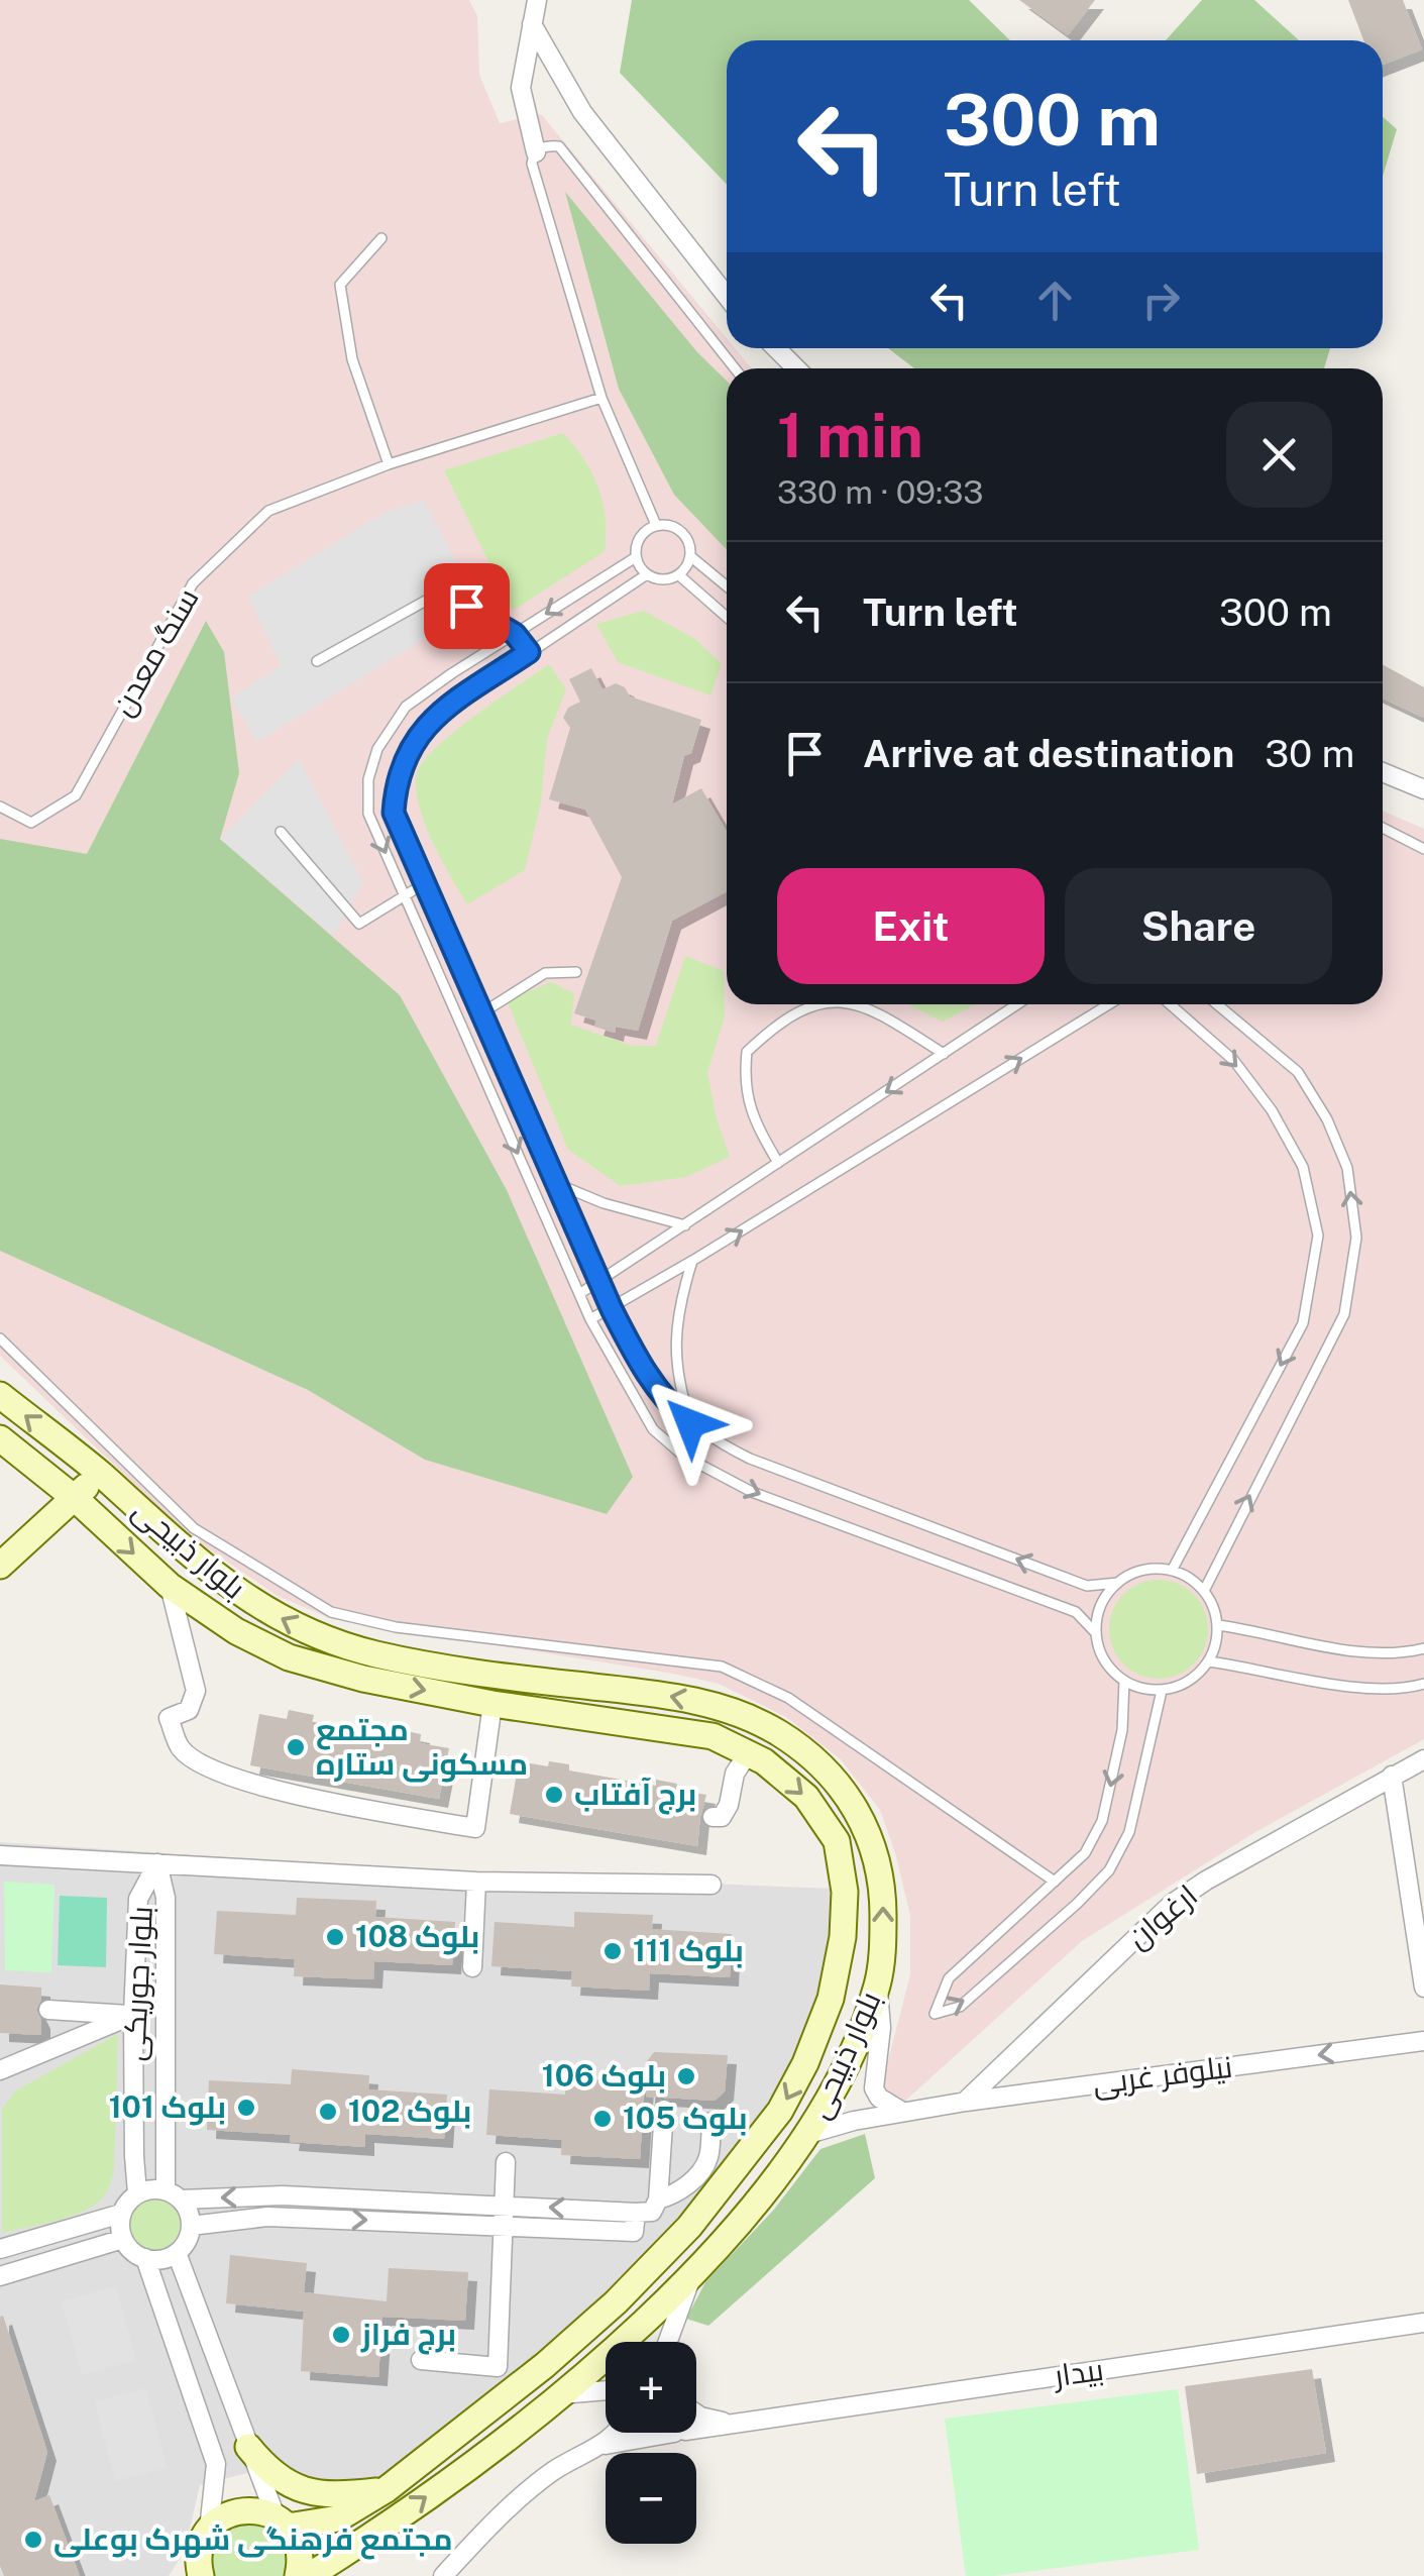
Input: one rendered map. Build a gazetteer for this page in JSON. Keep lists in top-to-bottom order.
{
  "streets": {
    "main road": ["بلوار ذبیحی"],
    "street": [
      "ارغوان",
      "بلوار جوریکی",
      "نیلوفر غربی",
      "بیدار"
    ],
    "lane": ["سنگ معدن"]
  },
  "crossings": [
    ["بلوار ذبیحی", "نیلوفر غربی"],
    ["ارغوان", "نیلوفر غربی"]
  ],
  "one_way": ["نیلوفر غربی"],
  "places": [
    "مجتمع مسکونی ستاره",
    "برج آفتاب",
    "بلوک 108",
    "بلوک 111",
    "بلوک 106",
    "بلوک 101",
    "بلوک 102",
    "بلوک 105",
    "برج فراز",
    "مجتمع فرهنگی شهرک بوعلی"
  ],
  "page": {
    "turn": ["300 m", "Turn left"],
    "heading": ["1 min", "330 m · 09:33"],
    "list": [
      {
        "name": "Turn left",
        "value": "300 m"
      },
      {
        "name": "Arrive at destination",
        "value": "30 m"
      }
    ],
    "buttons": ["Exit", "Share"],
    "map_buttons": ["+", "−"]
  }
}
